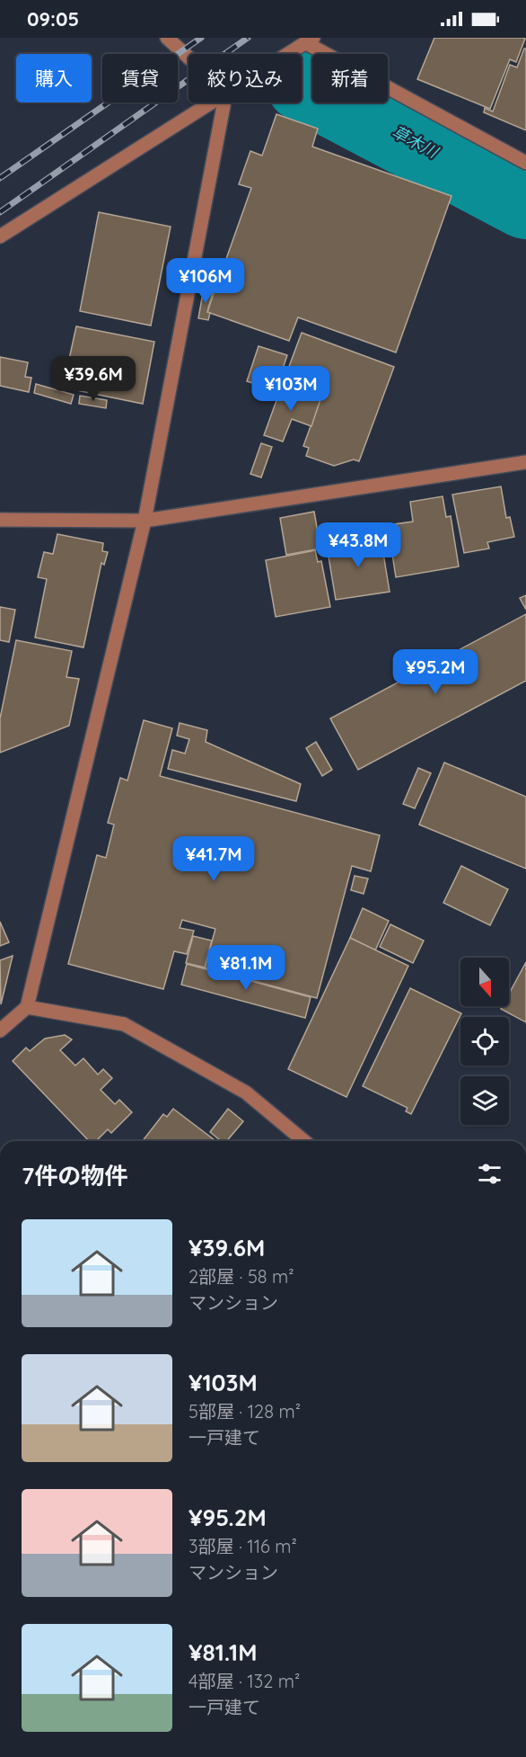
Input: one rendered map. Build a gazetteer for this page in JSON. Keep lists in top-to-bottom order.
{
  "water": ["草木川"],
  "north": "bottom",
  "page": {
    "status": "09:05",
    "chip": [
      "購入",
      "賃貸",
      "絞り込み",
      "新着"
    ],
    "price": [
      "¥106M",
      "¥39.6M",
      "¥103M",
      "¥43.8M",
      "¥95.2M",
      "¥41.7M",
      "¥81.1M"
    ],
    "heading": "7件の物件",
    "list": [
      {
        "name": "¥39.6M",
        "note": "2部屋 · 58 m² · マンション"
      },
      {
        "name": "¥103M",
        "note": "5部屋 · 128 m² · 一戸建て"
      },
      {
        "name": "¥95.2M",
        "note": "3部屋 · 116 m² · マンション"
      },
      {
        "name": "¥81.1M",
        "note": "4部屋 · 132 m² · 一戸建て"
      }
    ]
  }
}
